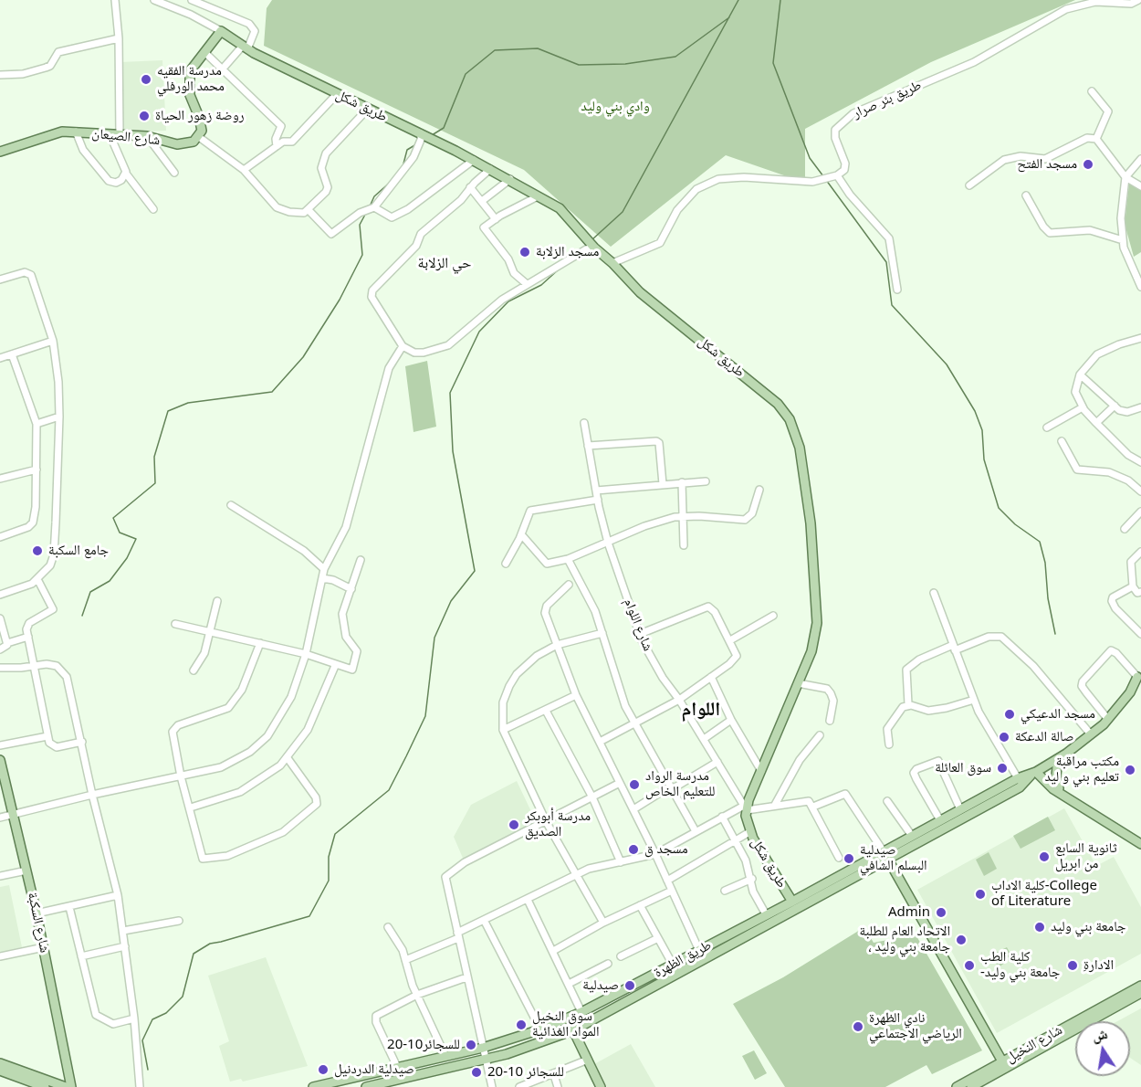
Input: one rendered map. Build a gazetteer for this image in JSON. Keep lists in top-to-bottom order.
{
  "streets": {
    "main road": [
      "طريق شكل",
      "شارع الصيعان",
      "شارع السكبة",
      "طريق الظهرة",
      "شارع النخيل"
    ],
    "street": ["طريق بئر صرار", "شارع اللوام"]
  },
  "crossings": [
    ["طريق شكل", "شارع اللوام"],
    ["طريق شكل", "طريق الظهرة"]
  ],
  "districts": ["حي الزلابة", "اللوام"],
  "parks": ["وادي بني وليد"],
  "places": [
    "مدرسة الفقيه محمد الورفلي",
    "روضة زهور الحياة",
    "مسجد الفتح",
    "مسجد الزلابة",
    "جامع السكبة",
    "مسجد الدعيكي",
    "صالة الدعكة",
    "سوق العائلة",
    "مكتب مراقبة تعليم بني و ليد",
    "مدرسة الرواد للتعليم الخاص",
    "مدرسة أبوبكر الصديق",
    "مسجد ق",
    "ثانوية السابع من ابريل",
    "صيدلية البسلم الشافي",
    "كلية الاداب-College of Literature",
    "Admin",
    "جامعة بني وليد",
    "الاتحاد العام للطلبة ، جامعة بني وليد",
    "كلية الطب -جامعة بني وليد",
    "ِالادارة",
    "صيدلية",
    "سوق النخيل المواد الغذائية",
    "نادي الظهرة الرياضي الاجتماعي",
    "20-10للسجائر",
    "صيدلية الدردنيل",
    "20-10 للسجائر"
  ],
  "north": "top"
}
